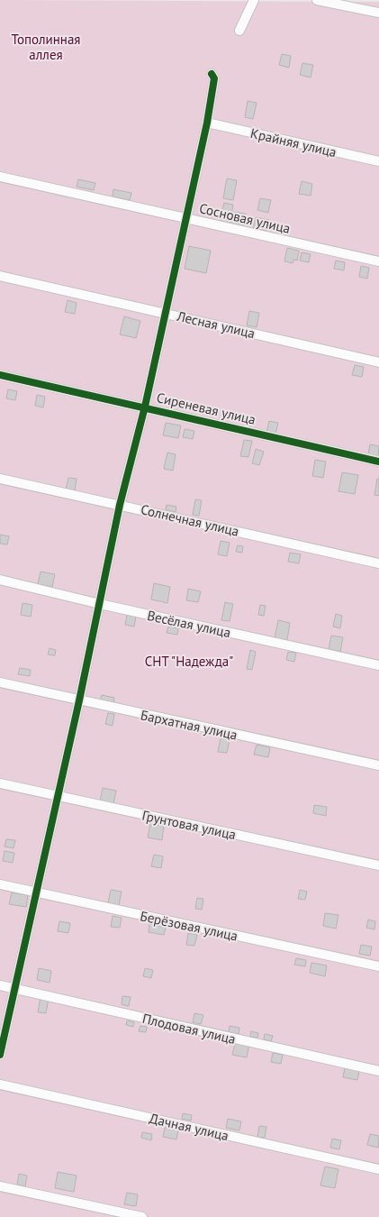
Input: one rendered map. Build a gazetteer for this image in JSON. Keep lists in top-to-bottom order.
{
  "streets": {
    "street": [
      "Крайняя улица",
      "Сосновая улица",
      "Лесная улица",
      "Сиреневая улица",
      "Солнечная улица",
      "Весёлая улица",
      "Бархатная улица",
      "Грунтовая улица",
      "Берёзовая улица",
      "Плодовая улица",
      "Дачная улица"
    ]
  },
  "parks": ["Тополинная аллея", "СНТ \"Надежда\""]
}
